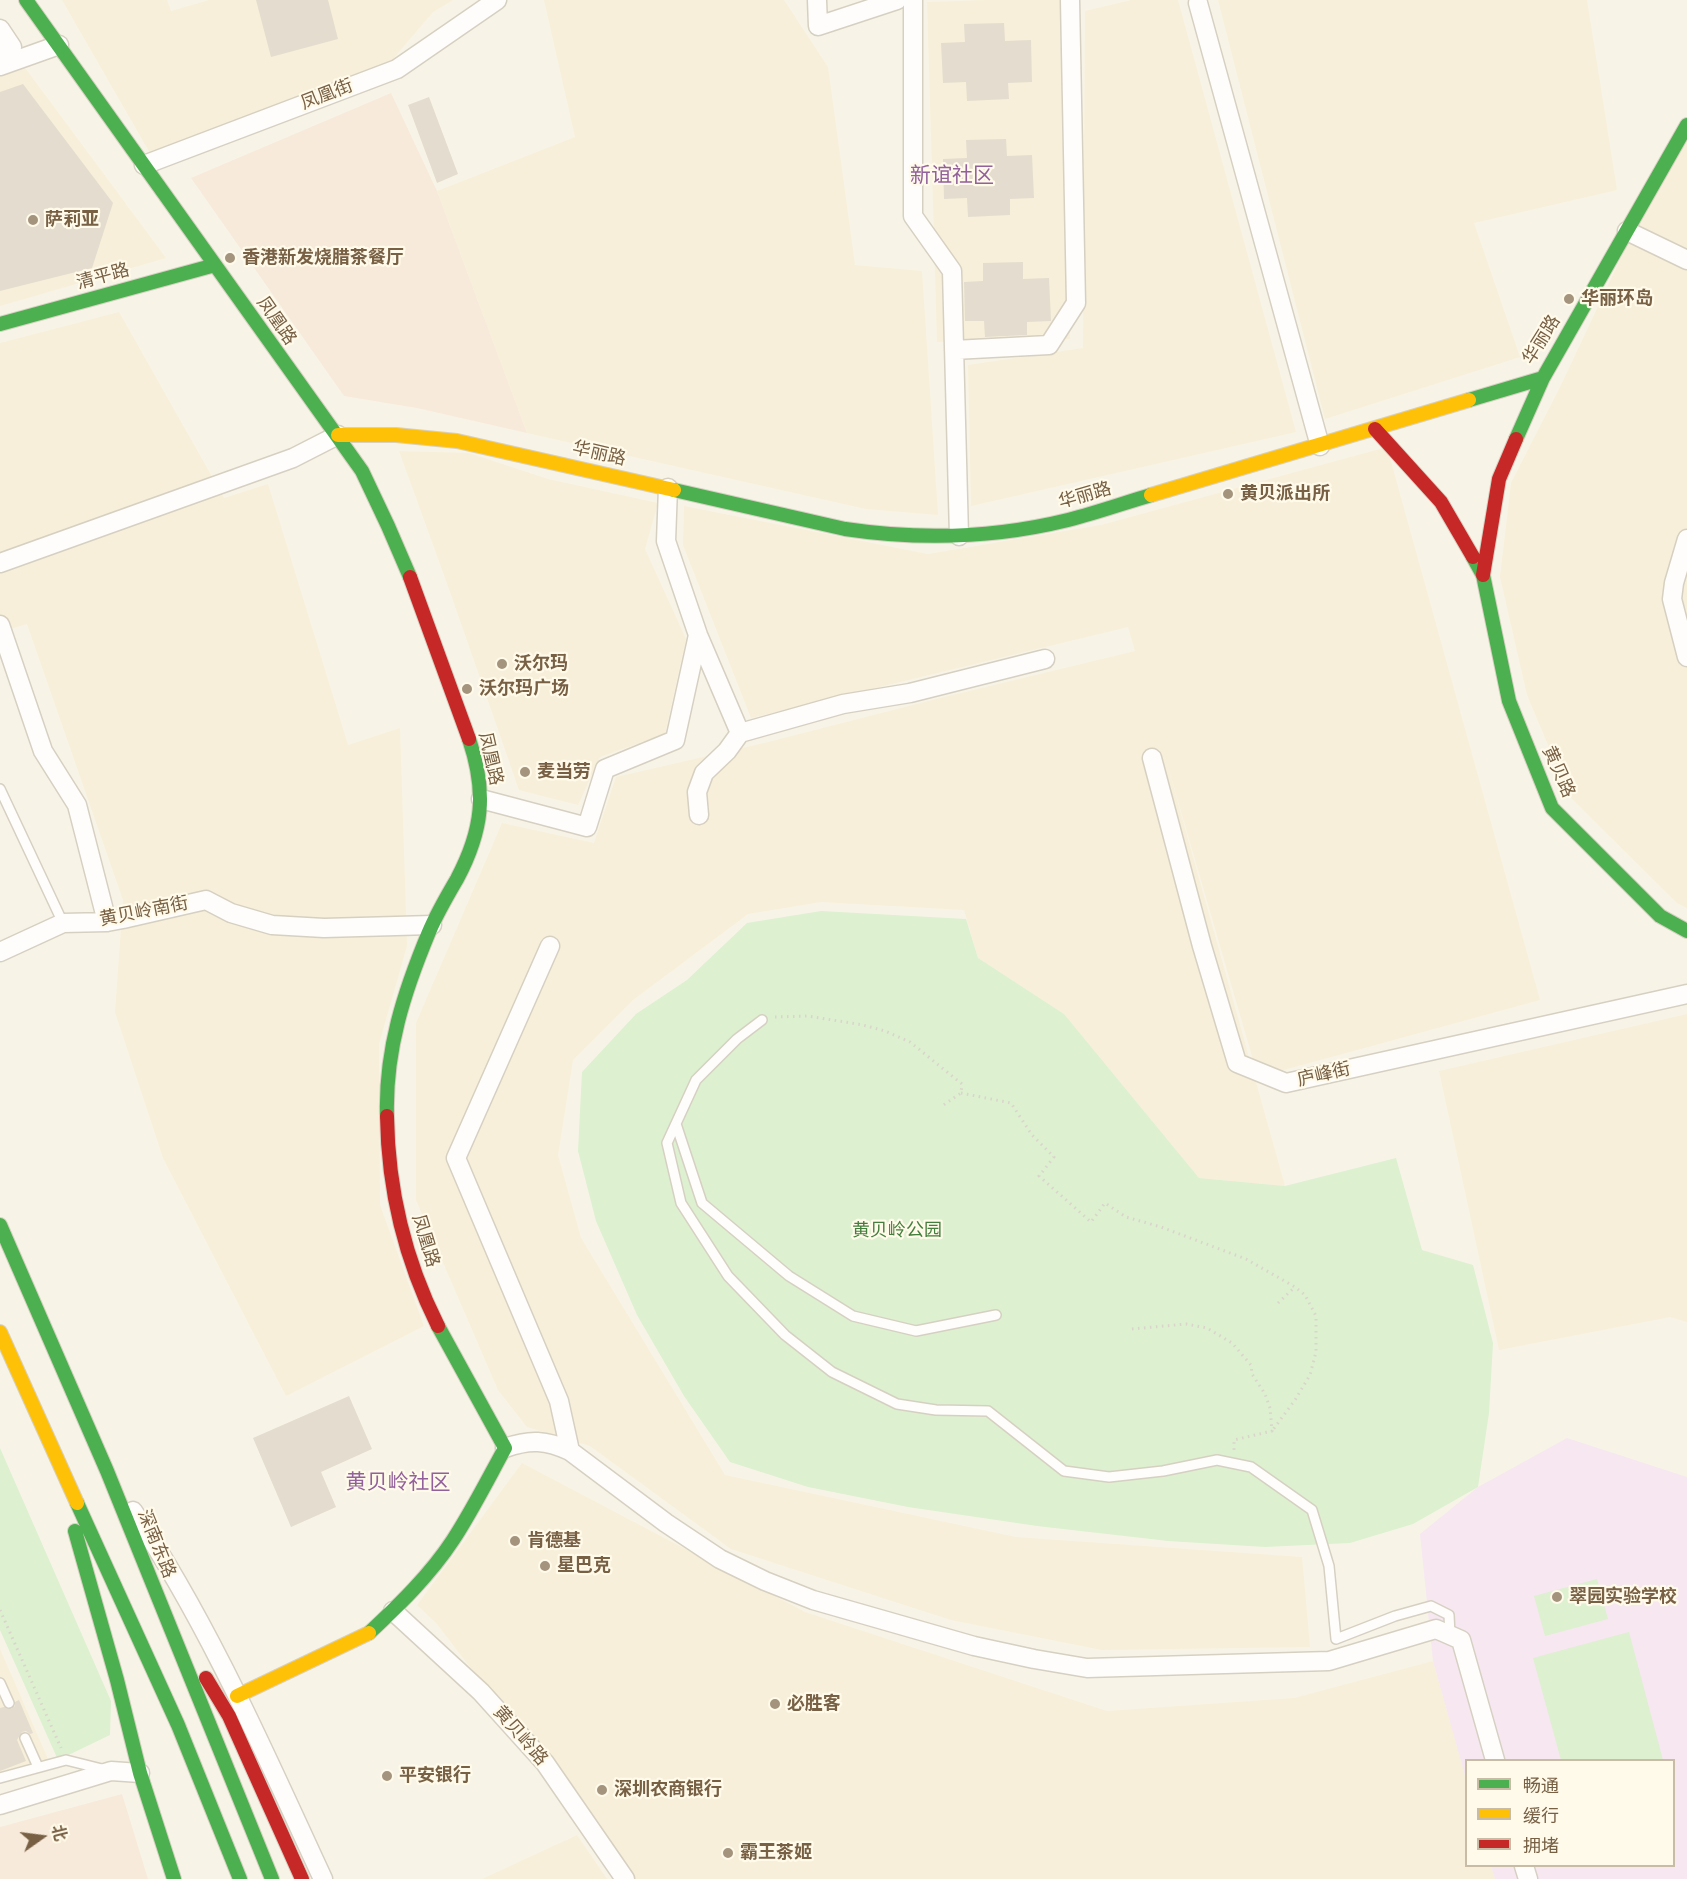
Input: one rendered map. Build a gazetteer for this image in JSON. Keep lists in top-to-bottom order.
{
  "streets": {
    "street": [
      "凤凰街",
      "清平路",
      "凤凰路",
      "华丽路",
      "黄贝路",
      "黄贝岭南街",
      "庐峰街",
      "深南东路",
      "黄贝岭路"
    ]
  },
  "crossings": [
    ["凤凰街", "凤凰路"],
    ["清平路", "凤凰路"],
    ["凤凰路", "华丽路"],
    ["凤凰路", "黄贝岭南街"],
    ["华丽路", "黄贝路"]
  ],
  "districts": ["新谊社区", "黄贝岭社区"],
  "parks": ["黄贝岭公园"],
  "places": [
    "萨莉亚",
    "香港新发烧腊茶餐厅",
    "华丽环岛",
    "黄贝派出所",
    "沃尔玛",
    "沃尔玛广场",
    "麦当劳",
    "肯德基",
    "星巴克",
    "翠园实验学校",
    "必胜客",
    "平安银行",
    "深圳农商银行",
    "霸王茶姬"
  ],
  "legend": ["畅通", "缓行", "拥堵"],
  "north": "right"
}
